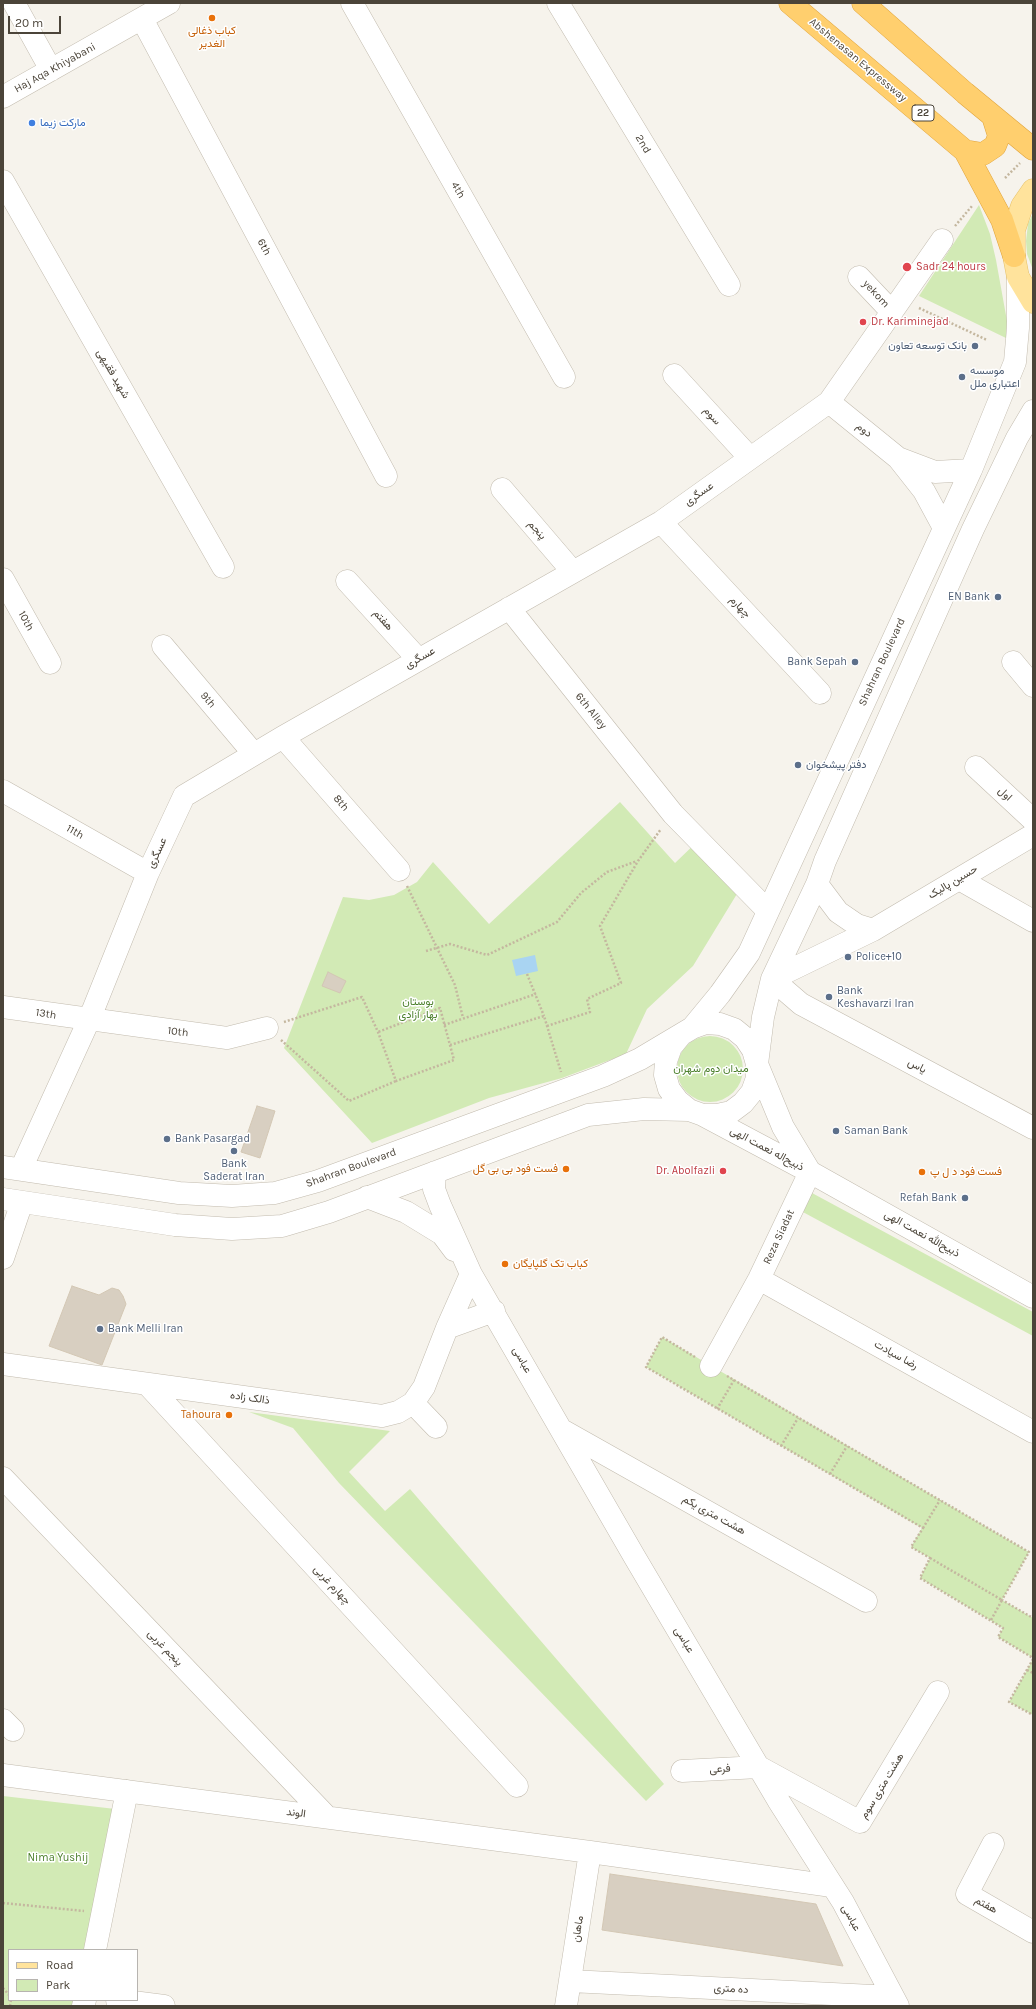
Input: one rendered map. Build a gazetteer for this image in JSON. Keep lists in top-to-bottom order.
{
  "streets": {
    "highway": ["Abshenasan Expressway", "22"],
    "street": [
      "Haj Aqa Khiyabani",
      "2nd",
      "4th",
      "6th",
      "yekom",
      "شهید فقیهی",
      "سوم",
      "دوم",
      "عسگری",
      "پنجم",
      "چهارم",
      "هفتم",
      "10th",
      "Shahran Boulevard",
      "9th",
      "6th Alley",
      "اول",
      "8th",
      "11th",
      "حسین پالیک",
      "13th",
      "یاس",
      "ذبیح‌اله نعمت الهی",
      "ذبیح‌الله نعمت الهی",
      "Reza Siadat",
      "رضا سیادت",
      "عباسی",
      "ذالک زاده",
      "هشت متری یکم",
      "چهارم غربی",
      "پنجم غربی",
      "فرعی",
      "هشت متری سوم",
      "الوند",
      "ماهان",
      "ده متری"
    ]
  },
  "crossings": [
    ["Haj Aqa Khiyabani", "6th"],
    ["yekom", "عسگری"],
    ["سوم", "عسگری"],
    ["دوم", "عسگری"],
    ["عسگری", "پنجم"],
    ["عسگری", "چهارم"],
    ["عسگری", "هفتم"],
    ["عسگری", "10th"],
    ["عسگری", "Shahran Boulevard"],
    ["عسگری", "9th"],
    ["عسگری", "6th Alley"],
    ["عسگری", "8th"],
    ["عسگری", "11th"],
    ["عسگری", "13th"],
    ["10th", "13th"],
    ["Shahran Boulevard", "6th Alley"],
    ["Shahran Boulevard", "ذبیح‌اله نعمت الهی"],
    ["حسین پالیک", "یاس"],
    ["ذبیح‌اله نعمت الهی", "ذبیح‌الله نعمت الهی"],
    ["ذبیح‌اله نعمت الهی", "Reza Siadat"],
    ["ذبیح‌الله نعمت الهی", "Reza Siadat"],
    ["Reza Siadat", "رضا سیادت"],
    ["عباسی", "ذالک زاده"],
    ["عباسی", "هشت متری یکم"],
    ["عباسی", "فرعی"],
    ["عباسی", "هشت متری سوم"],
    ["عباسی", "الوند"],
    ["عباسی", "ده متری"],
    ["ذالک زاده", "چهارم غربی"],
    ["پنجم غربی", "الوند"],
    ["فرعی", "هشت متری سوم"],
    ["الوند", "ماهان"],
    ["ماهان", "ده متری"]
  ],
  "parks": ["بوستان بهار آزادی", "میدان دوم شهران", "Nima Yushij"],
  "places": [
    "کباب ذغالی الغدیر",
    "مارکت زیما",
    "Sadr 24 hours",
    "Dr. Kariminejad",
    "بانک توسعه تعاون",
    "موسسه اعتباری ملل",
    "EN Bank",
    "Bank Sepah",
    "دفتر پیشخوان",
    "Police+10",
    "Bank Keshavarzi Iran",
    "Saman Bank",
    "Bank Pasargad",
    "Bank Saderat Iran",
    "فست فود بی بی گل",
    "Dr. Abolfazli",
    "فست فود د ل پ",
    "Refah Bank",
    "کباب تک گلپایگان",
    "Bank Melli Iran",
    "Tahoura"
  ],
  "legend": ["Road", "Park"],
  "scale_bar": "20 m"
}
